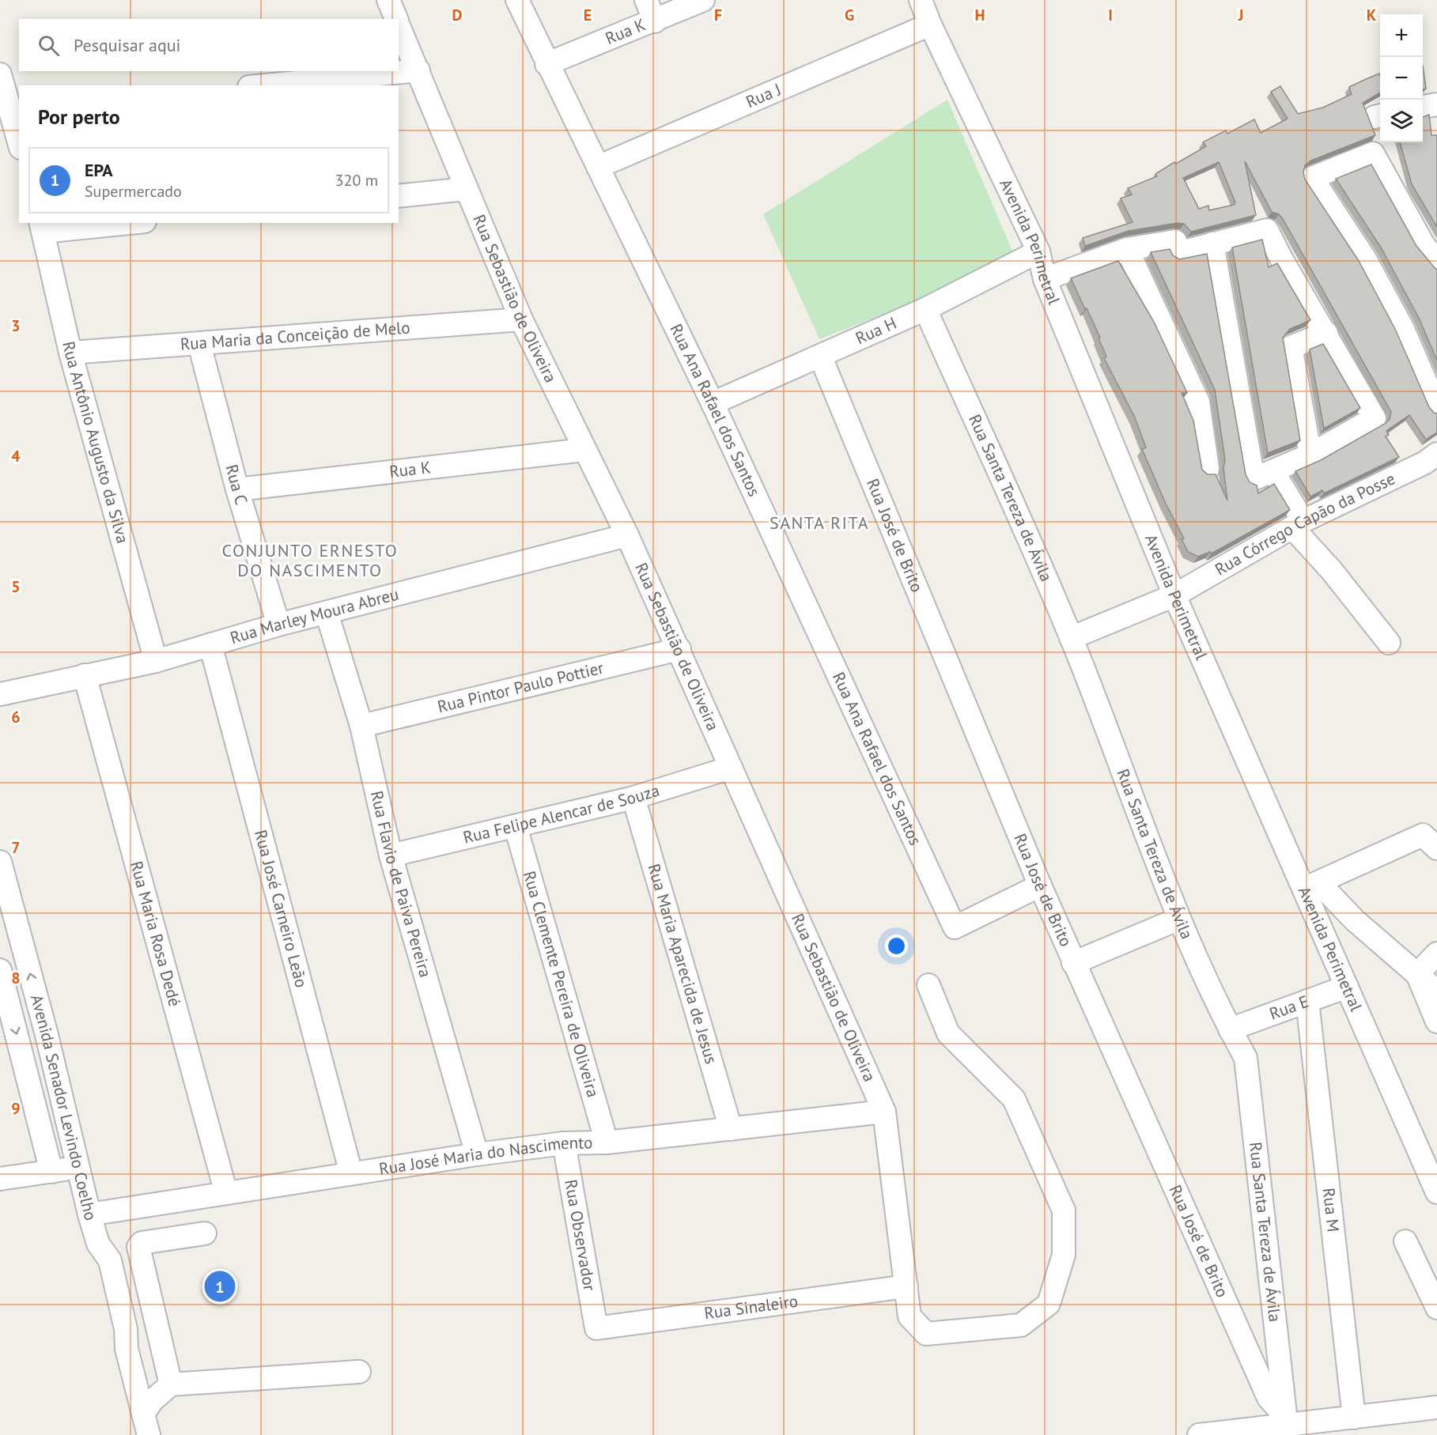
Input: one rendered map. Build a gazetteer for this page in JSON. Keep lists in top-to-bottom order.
{
  "streets": {
    "street": [
      "Rua K",
      "Rua J",
      "Avenida Perimetral",
      "Rua Sebastião de Oliveira",
      "Rua H",
      "Rua Maria da Conceição de Melo",
      "Rua Ana Rafael dos Santos",
      "Rua Antônio Augusto da Silva",
      "Rua C",
      "Rua Santa Tereza de Ávila",
      "Rua Córrego Capão da Posse",
      "Rua José de Brito",
      "Rua Marley Moura Abreu",
      "Rua Pintor Paulo Pottier",
      "Rua Felipe Alencar de Souza",
      "Rua Flavio de Paiva Pereira",
      "Rua José Carneiro Leão",
      "Rua Maria Rosa Dedé",
      "Rua Maria Aparecida de Jesus",
      "Rua Clemente Pereira de Oliveira",
      "Rua E",
      "Avenida Senador Levindo Coelho",
      "Rua José Maria do Nascimento",
      "Rua M",
      "Rua Observador",
      "Rua Sinaleiro"
    ]
  },
  "crossings": [
    ["Rua K", "Rua Sebastião de Oliveira"],
    ["Rua K", "Rua Ana Rafael dos Santos"],
    ["Rua K", "Rua C"],
    ["Rua J", "Avenida Perimetral"],
    ["Rua J", "Rua Ana Rafael dos Santos"],
    ["Avenida Perimetral", "Rua H"],
    ["Avenida Perimetral", "Rua Córrego Capão da Posse"],
    ["Avenida Perimetral", "Rua E"],
    ["Rua Sebastião de Oliveira", "Rua Maria da Conceição de Melo"],
    ["Rua Sebastião de Oliveira", "Rua Marley Moura Abreu"],
    ["Rua Sebastião de Oliveira", "Rua Pintor Paulo Pottier"],
    ["Rua Sebastião de Oliveira", "Rua Felipe Alencar de Souza"],
    ["Rua Sebastião de Oliveira", "Rua José Maria do Nascimento"],
    ["Rua Sebastião de Oliveira", "Rua Sinaleiro"],
    ["Rua H", "Rua Ana Rafael dos Santos"],
    ["Rua H", "Rua Santa Tereza de Ávila"],
    ["Rua H", "Rua José de Brito"],
    ["Rua Maria da Conceição de Melo", "Rua Antônio Augusto da Silva"],
    ["Rua Maria da Conceição de Melo", "Rua C"],
    ["Rua Ana Rafael dos Santos", "Rua José de Brito"],
    ["Rua Antônio Augusto da Silva", "Rua Marley Moura Abreu"],
    ["Rua C", "Rua Marley Moura Abreu"],
    ["Rua Santa Tereza de Ávila", "Rua Córrego Capão da Posse"],
    ["Rua Santa Tereza de Ávila", "Rua José de Brito"],
    ["Rua Santa Tereza de Ávila", "Rua E"],
    ["Rua Marley Moura Abreu", "Rua Flavio de Paiva Pereira"],
    ["Rua Marley Moura Abreu", "Rua José Carneiro Leão"],
    ["Rua Marley Moura Abreu", "Rua Maria Rosa Dedé"],
    ["Rua Pintor Paulo Pottier", "Rua Flavio de Paiva Pereira"],
    ["Rua Felipe Alencar de Souza", "Rua Flavio de Paiva Pereira"],
    ["Rua Felipe Alencar de Souza", "Rua Maria Aparecida de Jesus"],
    ["Rua Felipe Alencar de Souza", "Rua Clemente Pereira de Oliveira"],
    ["Rua Flavio de Paiva Pereira", "Rua José Maria do Nascimento"],
    ["Rua José Carneiro Leão", "Rua José Maria do Nascimento"],
    ["Rua Maria Rosa Dedé", "Rua José Maria do Nascimento"],
    ["Rua Maria Aparecida de Jesus", "Rua José Maria do Nascimento"],
    ["Rua Clemente Pereira de Oliveira", "Rua José Maria do Nascimento"],
    ["Rua E", "Rua M"],
    ["Avenida Senador Levindo Coelho", "Rua José Maria do Nascimento"],
    ["Rua José Maria do Nascimento", "Rua Observador"],
    ["Rua Observador", "Rua Sinaleiro"]
  ],
  "districts": ["SANTA RITA", "CONJUNTO ERNESTO DO NASCIMENTO"],
  "page": {
    "map_buttons": ["+", "−"],
    "search": "Pesquisar aqui",
    "heading": "Por perto",
    "list": [
      {
        "mark": "1",
        "name": "EPA",
        "note": "Supermercado",
        "value": "320 m"
      }
    ],
    "pins": "1"
  },
  "grid": {
    "columns": [
      "D",
      "E",
      "F",
      "G",
      "H",
      "I",
      "J",
      "K"
    ],
    "rows": [
      "3",
      "4",
      "5",
      "6",
      "7",
      "8",
      "9"
    ]
  }
}
